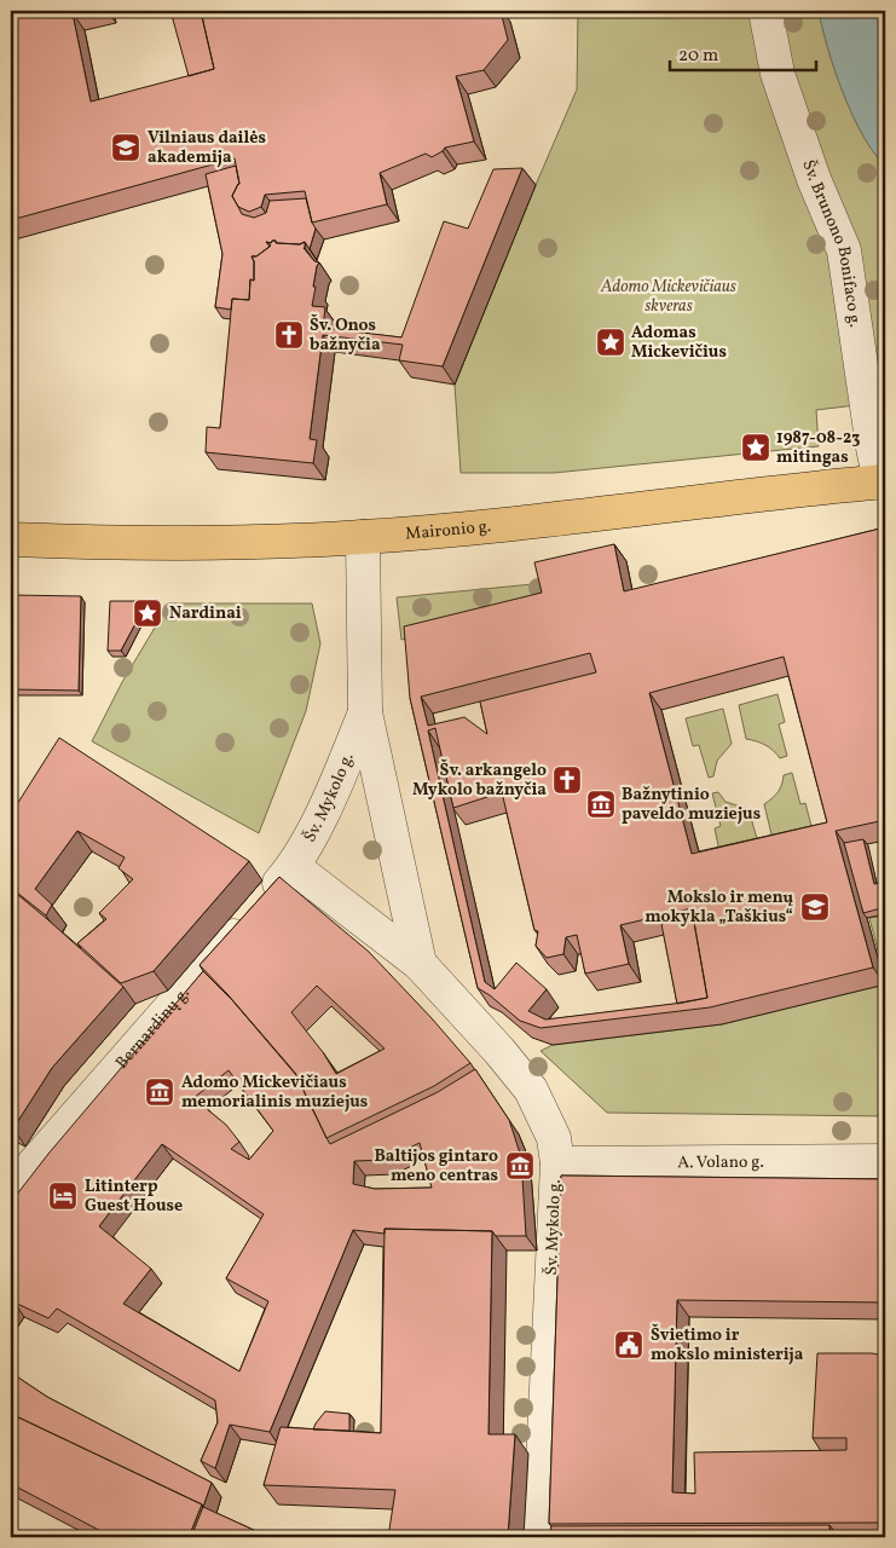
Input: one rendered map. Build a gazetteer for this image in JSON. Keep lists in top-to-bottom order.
{
  "streets": {
    "main road": ["Maironio g."],
    "street": [
      "Šv. Brunono Bonifaco g.",
      "Šv. Mykolo g.",
      "Bernardinų g.",
      "A. Volano g."
    ]
  },
  "crossings": [
    ["Šv. Brunono Bonifaco g.", "Maironio g."],
    ["Maironio g.", "Šv. Mykolo g."],
    ["Šv. Mykolo g.", "Bernardinų g."],
    ["Šv. Mykolo g.", "A. Volano g."]
  ],
  "parks": ["Adomo Mickevičiaus skveras"],
  "places": {
    "school or university": ["Vilniaus dailės akademija", "Mokslo ir menų mokykla „Taškius“"],
    "church": ["Šv. Onos bažnyčia", "Šv. arkangelo Mykolo bažnyčia"],
    "place": ["Adomas Mickevičius", "1987-08-23 mitingas", "Nardinai"],
    "museum": ["Bažnytinio paveldo muziejus", "Adomo Mickevičiaus memorialinis muziejus", "Baltijos gintaro meno centras"],
    "hotel": ["Litinterp Guest House"],
    "public building": ["Švietimo ir mokslo ministerija"]
  },
  "scale_bar": "20 m"
}
